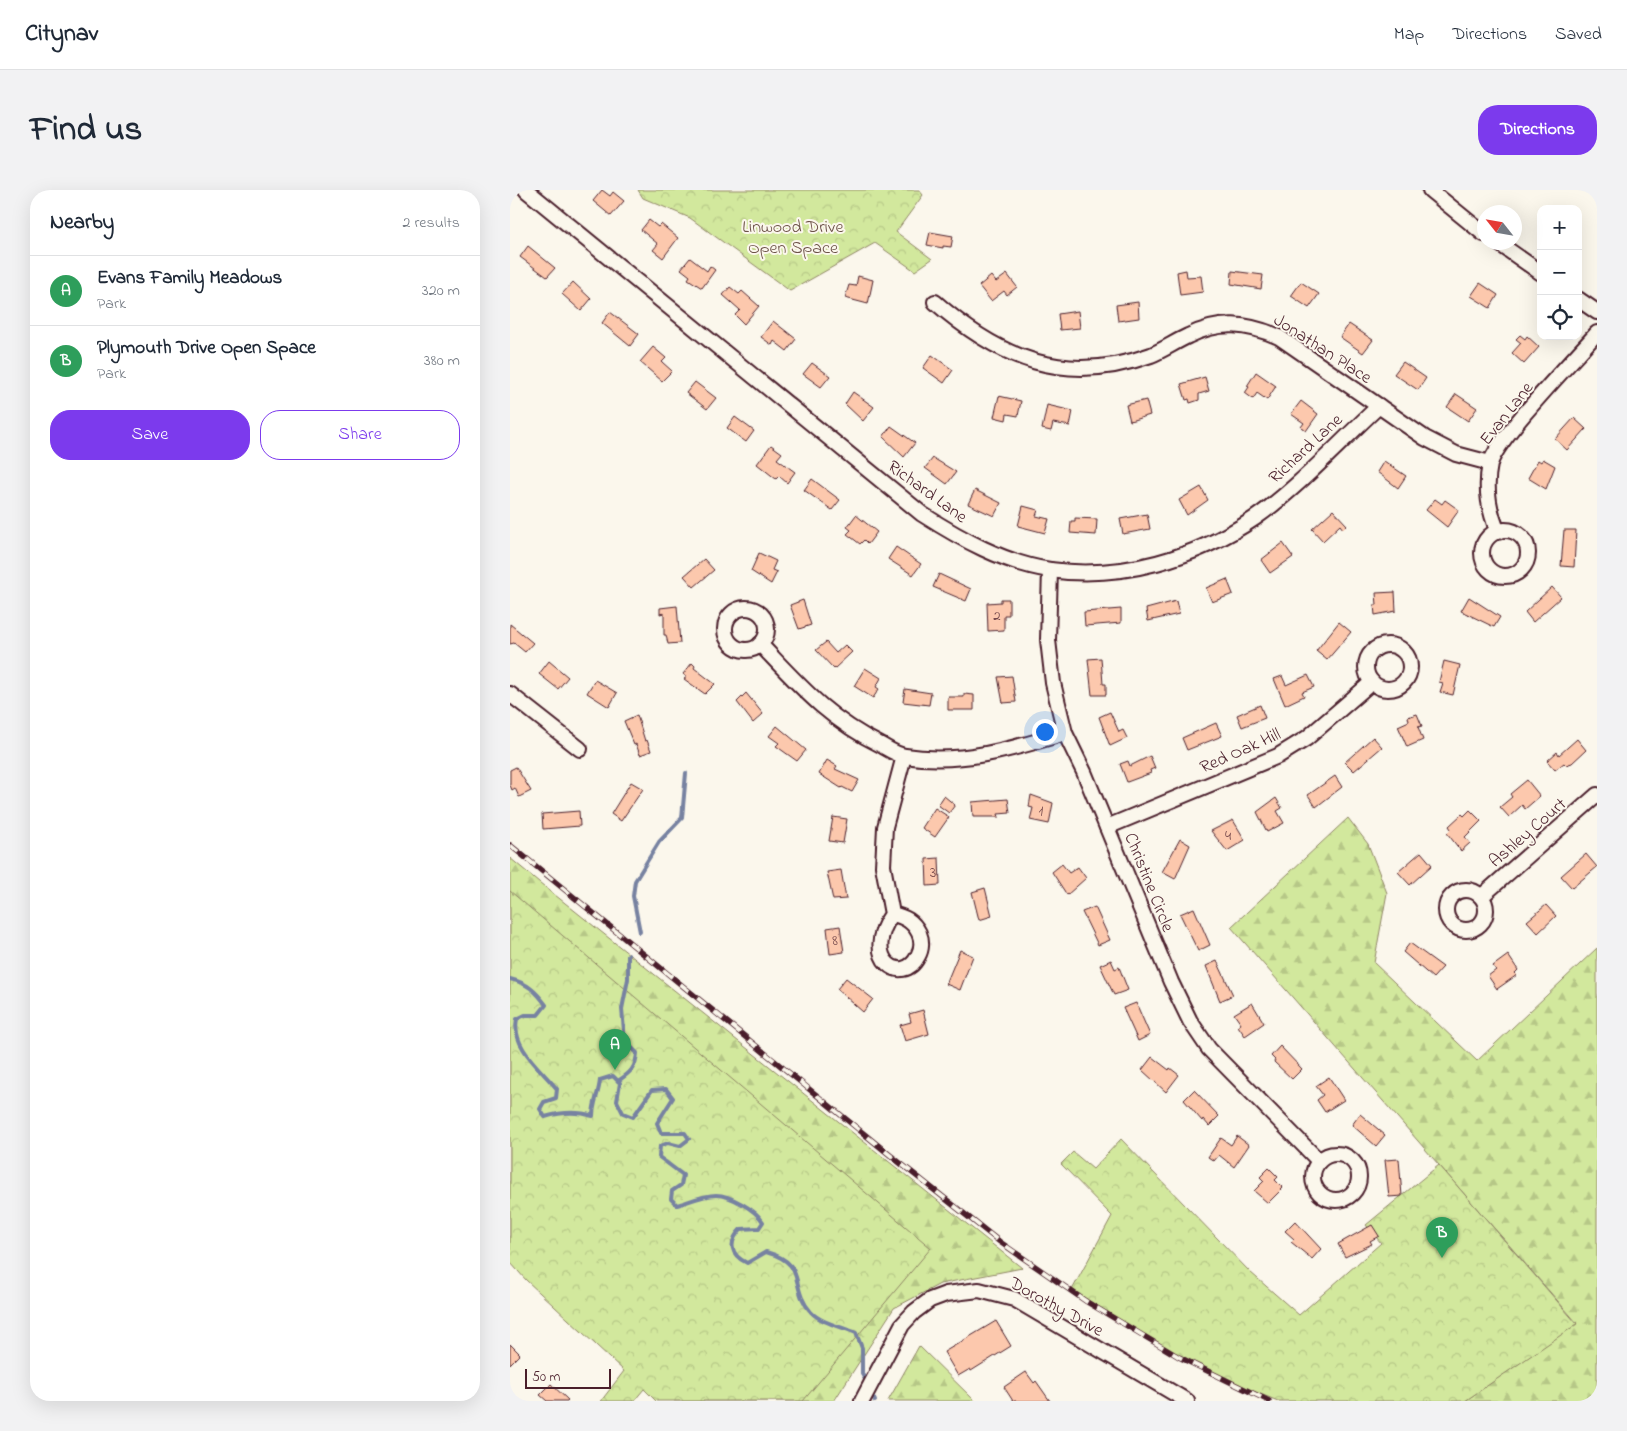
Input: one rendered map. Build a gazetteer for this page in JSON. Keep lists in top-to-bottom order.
{
  "streets": {
    "street": [
      "Jonathan Place",
      "Evan Lane",
      "Richard Lane",
      "Red Oak Hill",
      "Ashley Court",
      "Christine Circle",
      "Dorothy Drive"
    ]
  },
  "crossings": [
    ["Jonathan Place", "Evan Lane"],
    ["Jonathan Place", "Richard Lane"],
    ["Richard Lane", "Christine Circle"],
    ["Red Oak Hill", "Christine Circle"]
  ],
  "parks": ["Linwood Drive Open Space"],
  "house_numbers": [
    "2",
    "1",
    "4",
    "3",
    "8"
  ],
  "scale_bar": "50 m",
  "north": "top left",
  "page": {
    "header": "Citynav",
    "nav": ["Map", "Directions", "Saved"],
    "title": "Find us",
    "buttons": [
      "Directions",
      ["Save", "Share"]
    ],
    "heading": ["Nearby", "2 results"],
    "map_buttons": ["+", "−"],
    "list": [
      {
        "mark": "A",
        "name": "Evans Family Meadows",
        "note": "Park",
        "value": "320 m"
      },
      {
        "mark": "B",
        "name": "Plymouth Drive Open Space",
        "note": "Park",
        "value": "380 m"
      }
    ],
    "pins": ["A", "B"],
    "scale": "50 m"
  }
}
